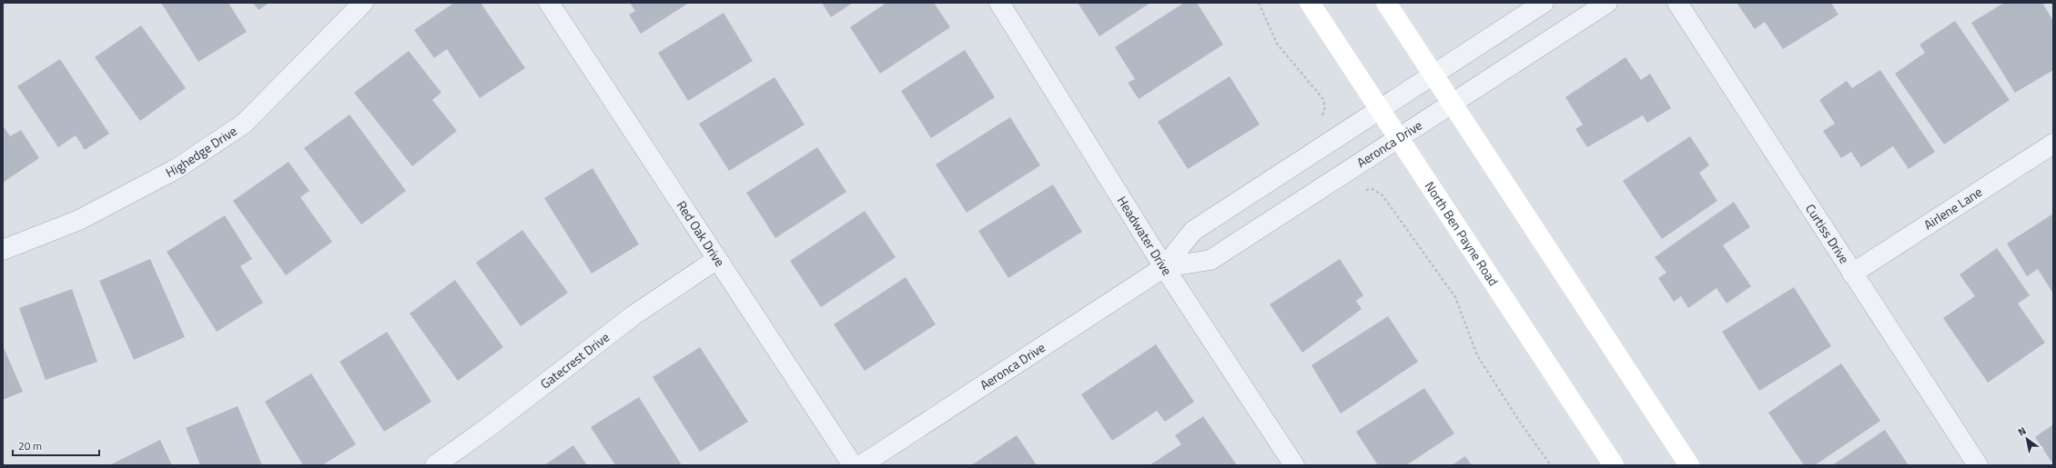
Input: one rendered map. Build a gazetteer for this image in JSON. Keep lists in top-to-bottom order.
{
  "streets": {
    "street": [
      "Aeronca Drive",
      "Highedge Drive",
      "Airlene Lane",
      "North Ben Payne Road",
      "Red Oak Drive",
      "Curtiss Drive",
      "Headwater Drive",
      "Gatecrest Drive"
    ]
  },
  "crossings": [
    ["Aeronca Drive", "North Ben Payne Road"],
    ["Aeronca Drive", "Headwater Drive"],
    ["Airlene Lane", "Curtiss Drive"],
    ["Red Oak Drive", "Gatecrest Drive"]
  ],
  "scale_bar": "20 m",
  "north": "top left"
}
